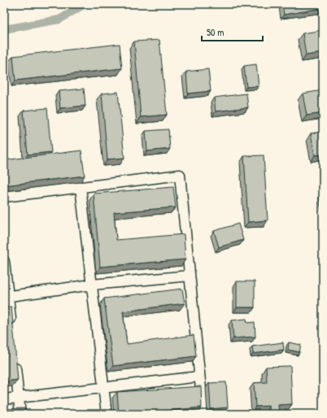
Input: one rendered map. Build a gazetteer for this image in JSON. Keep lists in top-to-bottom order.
{
  "scale_bar": "50 m"
}
